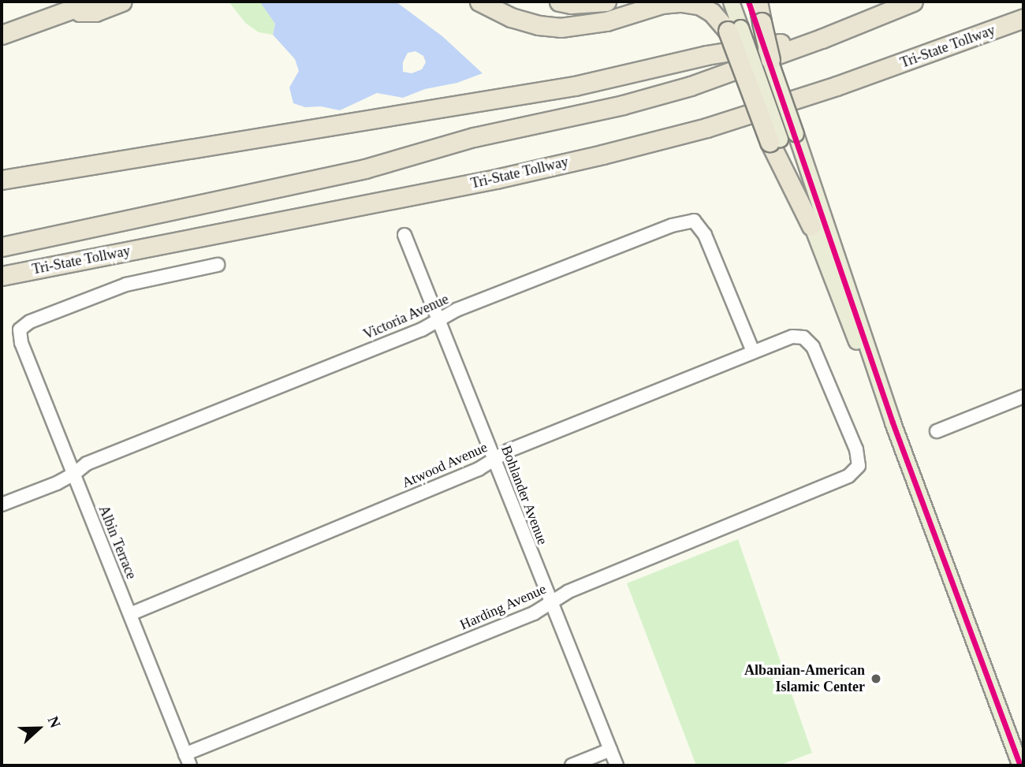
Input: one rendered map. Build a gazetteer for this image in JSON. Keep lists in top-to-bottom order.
{
  "streets": {
    "highway": ["Tri-State Tollway"],
    "street": [
      "Victoria Avenue",
      "Atwood Avenue",
      "Bohlander Avenue",
      "Albin Terrace",
      "Harding Avenue"
    ]
  },
  "crossings": [
    ["Victoria Avenue", "Atwood Avenue"],
    ["Victoria Avenue", "Bohlander Avenue"],
    ["Victoria Avenue", "Albin Terrace"],
    ["Atwood Avenue", "Bohlander Avenue"],
    ["Atwood Avenue", "Albin Terrace"],
    ["Atwood Avenue", "Harding Avenue"],
    ["Bohlander Avenue", "Harding Avenue"],
    ["Albin Terrace", "Harding Avenue"]
  ],
  "places": ["Albanian-American Islamic Center"],
  "north": "right"
}
